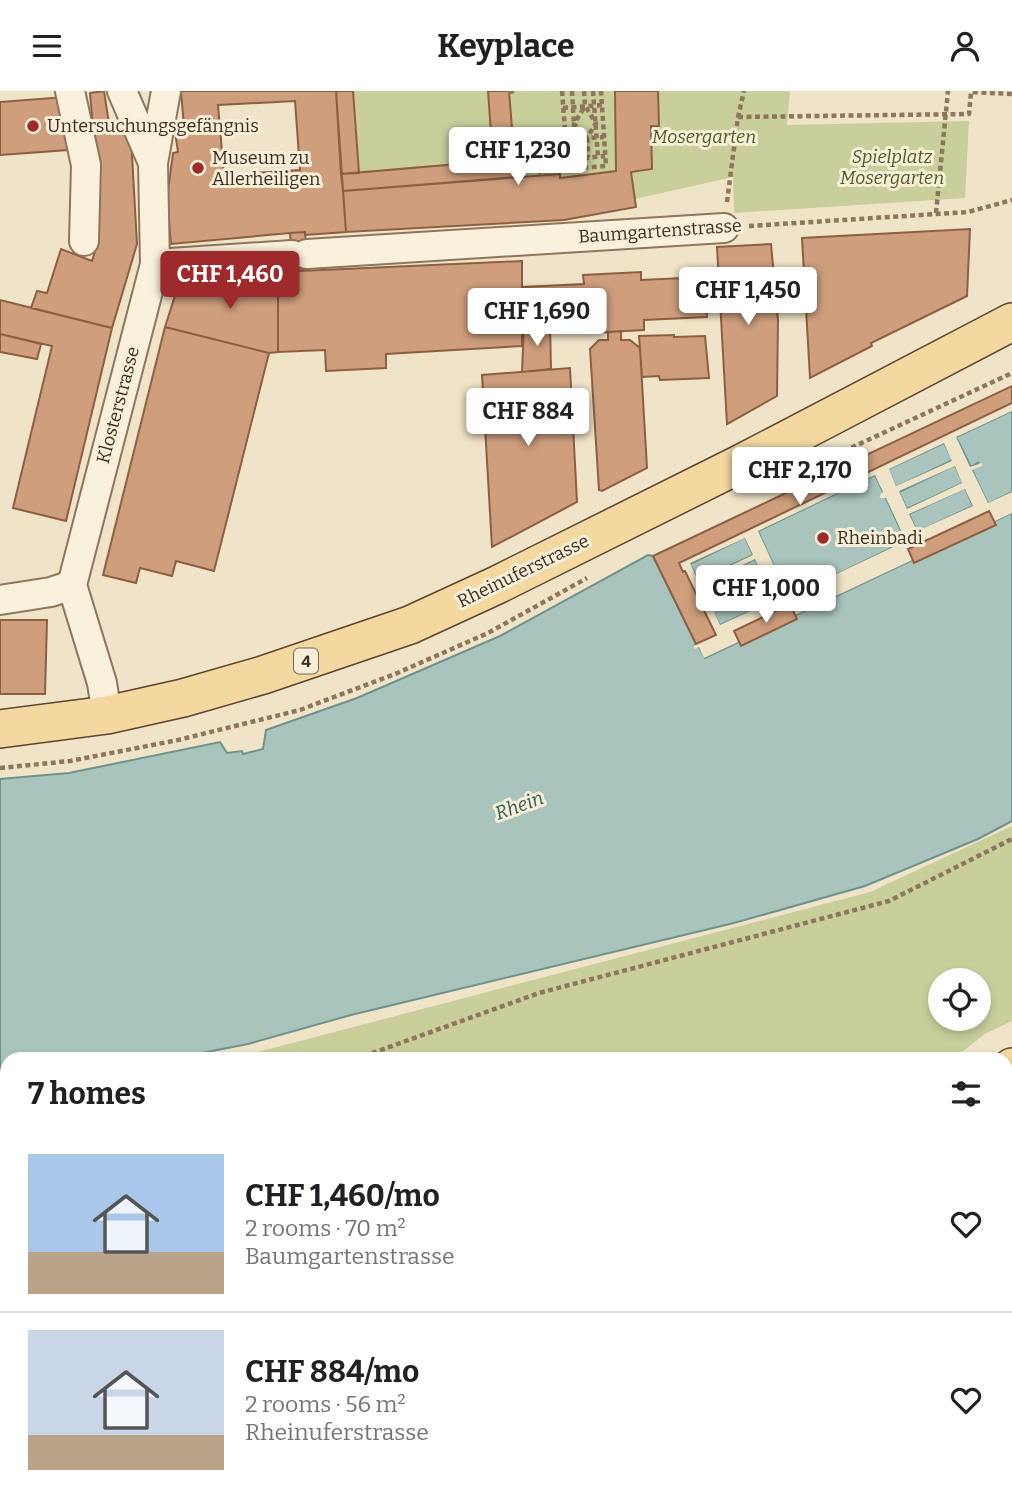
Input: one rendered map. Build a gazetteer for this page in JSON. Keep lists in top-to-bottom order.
{
  "streets": {
    "main road": ["Rheinuferstrasse", "4"],
    "street": ["Baumgartenstrasse", "Klosterstrasse"]
  },
  "crossings": [
    ["Baumgartenstrasse", "Klosterstrasse"]
  ],
  "water": ["Rhein"],
  "parks": ["Mosergarten", "Spielplatz Mosergarten"],
  "places": ["Untersuchungsgefängnis", "Museum zu Allerheiligen", "Rheinbadi"],
  "page": {
    "header": "Keyplace",
    "price": [
      "CHF 1,230",
      "CHF 1,460",
      "CHF 1,450",
      "CHF 1,690",
      "CHF 884",
      "CHF 2,170",
      "CHF 1,000"
    ],
    "heading": "7 homes",
    "list": [
      {
        "name": "CHF 1,460/mo",
        "note": "2 rooms · 70 m² · Baumgartenstrasse"
      },
      {
        "name": "CHF 884/mo",
        "note": "2 rooms · 56 m² · Rheinuferstrasse"
      }
    ]
  }
}
